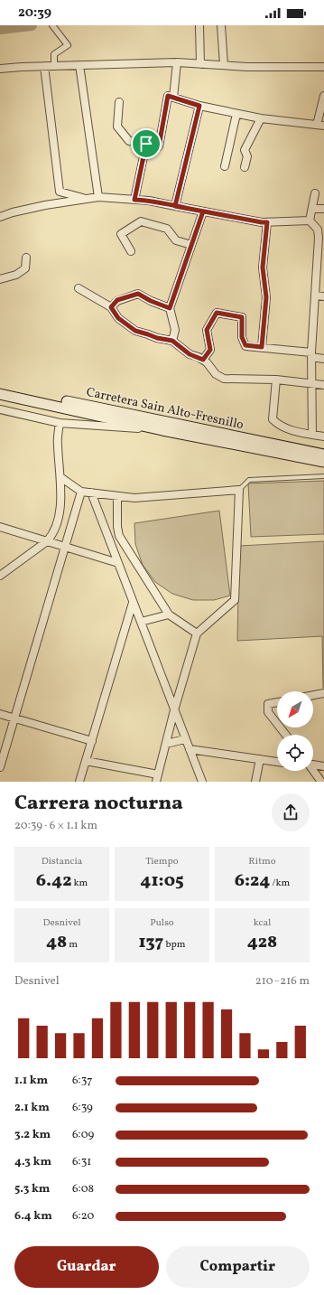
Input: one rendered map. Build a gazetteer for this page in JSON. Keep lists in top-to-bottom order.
{
  "streets": {
    "main road": ["Carretera Sain Alto-Fresnillo"]
  },
  "north": "bottom left",
  "page": {
    "status": "20:39",
    "heading": ["Carrera nocturna", "20:39 · 6 × 1.1 km"],
    "stats": [
      ["Distancia", "6.42 km"],
      ["Tiempo", "41:05"],
      ["Ritmo", "6:24 /km"],
      ["Desnivel", "48 m"],
      ["Pulso", "137 bpm"],
      ["kcal", "428"]
    ],
    "chart": ["Desnivel", "210–216 m"],
    "list": [
      {
        "name": "1.1 km",
        "note": "6:37"
      },
      {
        "name": "2.1 km",
        "note": "6:39"
      },
      {
        "name": "3.2 km",
        "note": "6:09"
      },
      {
        "name": "4.3 km",
        "note": "6:31"
      },
      {
        "name": "5.3 km",
        "note": "6:08"
      },
      {
        "name": "6.4 km",
        "note": "6:20"
      }
    ],
    "buttons": ["Guardar", "Compartir"]
  }
}
